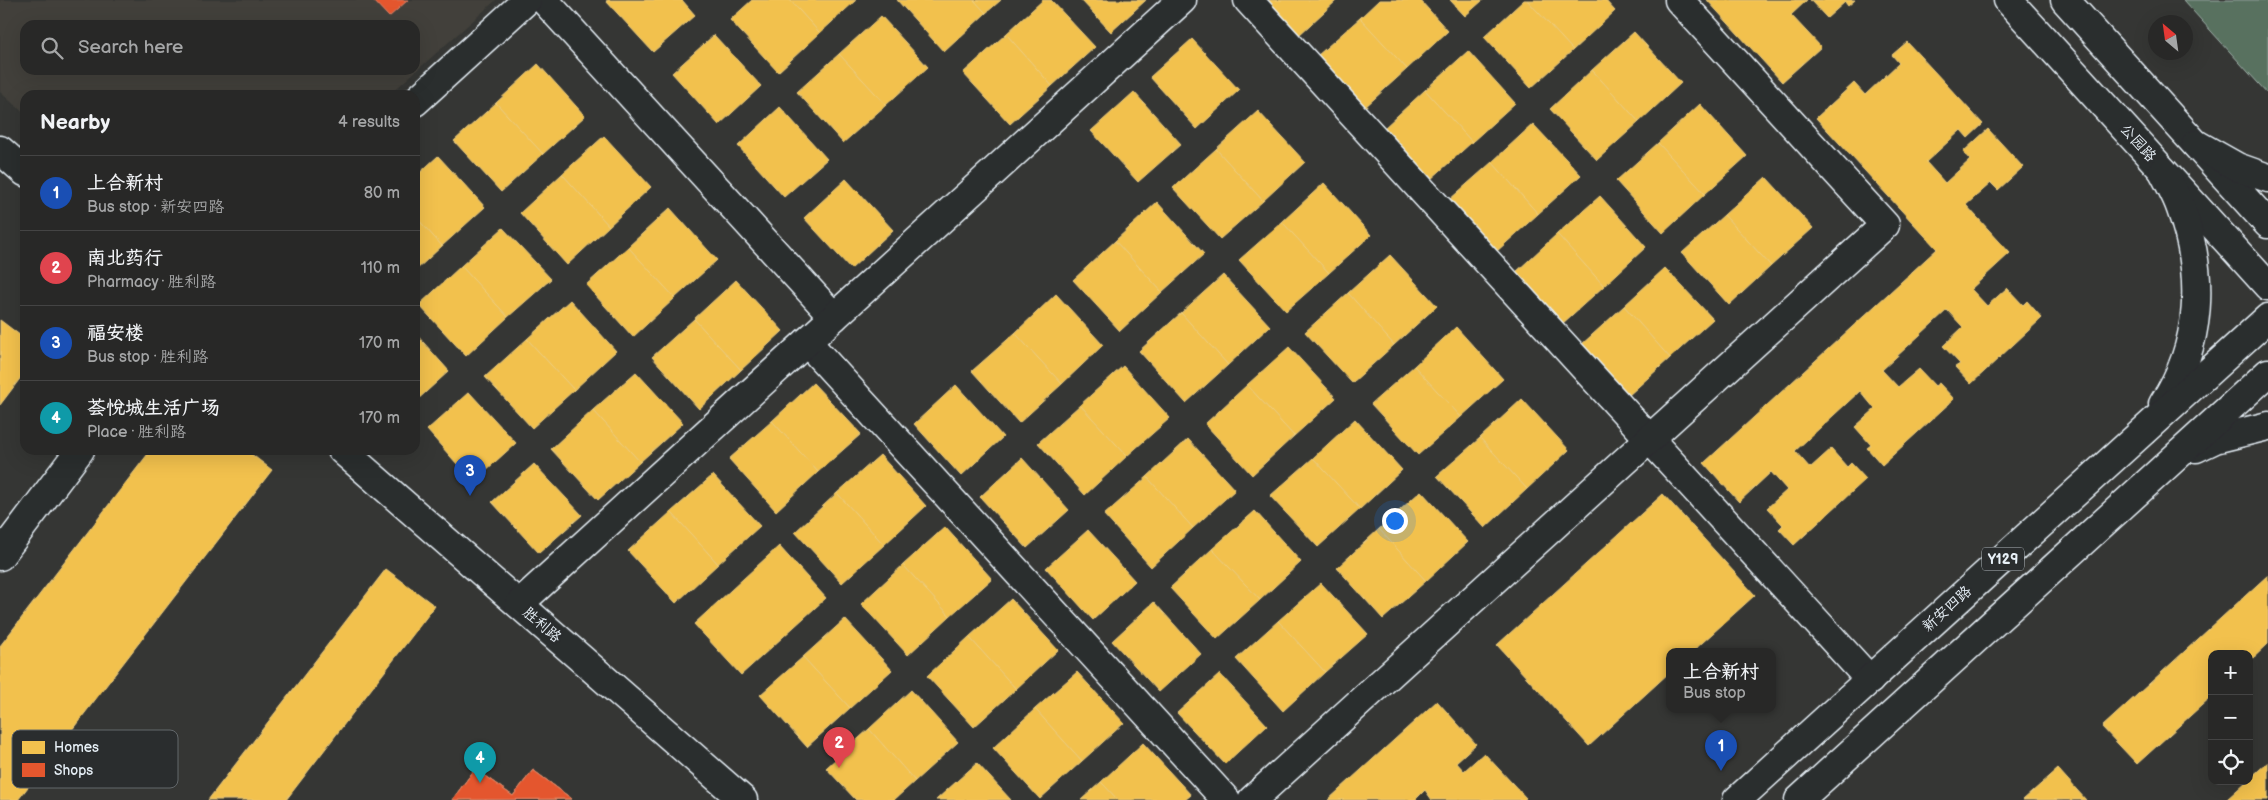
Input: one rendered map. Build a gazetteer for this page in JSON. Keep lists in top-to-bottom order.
{
  "streets": {
    "street": [
      "公园路",
      "Y129",
      "新安四路",
      "胜利路"
    ]
  },
  "legend": ["Homes", "Shops"],
  "north": "top left",
  "page": {
    "search": "Search here",
    "heading": ["Nearby", "4 results"],
    "list": [
      {
        "mark": "1",
        "name": "上合新村",
        "note": "Bus stop · 新安四路",
        "value": "80 m"
      },
      {
        "mark": "2",
        "name": "南北药行",
        "note": "Pharmacy · 胜利路",
        "value": "110 m"
      },
      {
        "mark": "3",
        "name": "福安楼",
        "note": "Bus stop · 胜利路",
        "value": "170 m"
      },
      {
        "mark": "4",
        "name": "荟悦城生活广场",
        "note": "Place · 胜利路",
        "value": "170 m"
      }
    ],
    "pins": [
      "3",
      "2",
      "1",
      "4"
    ],
    "popup": ["上合新村", "Bus stop"],
    "map_buttons": ["+", "−"]
  }
}
